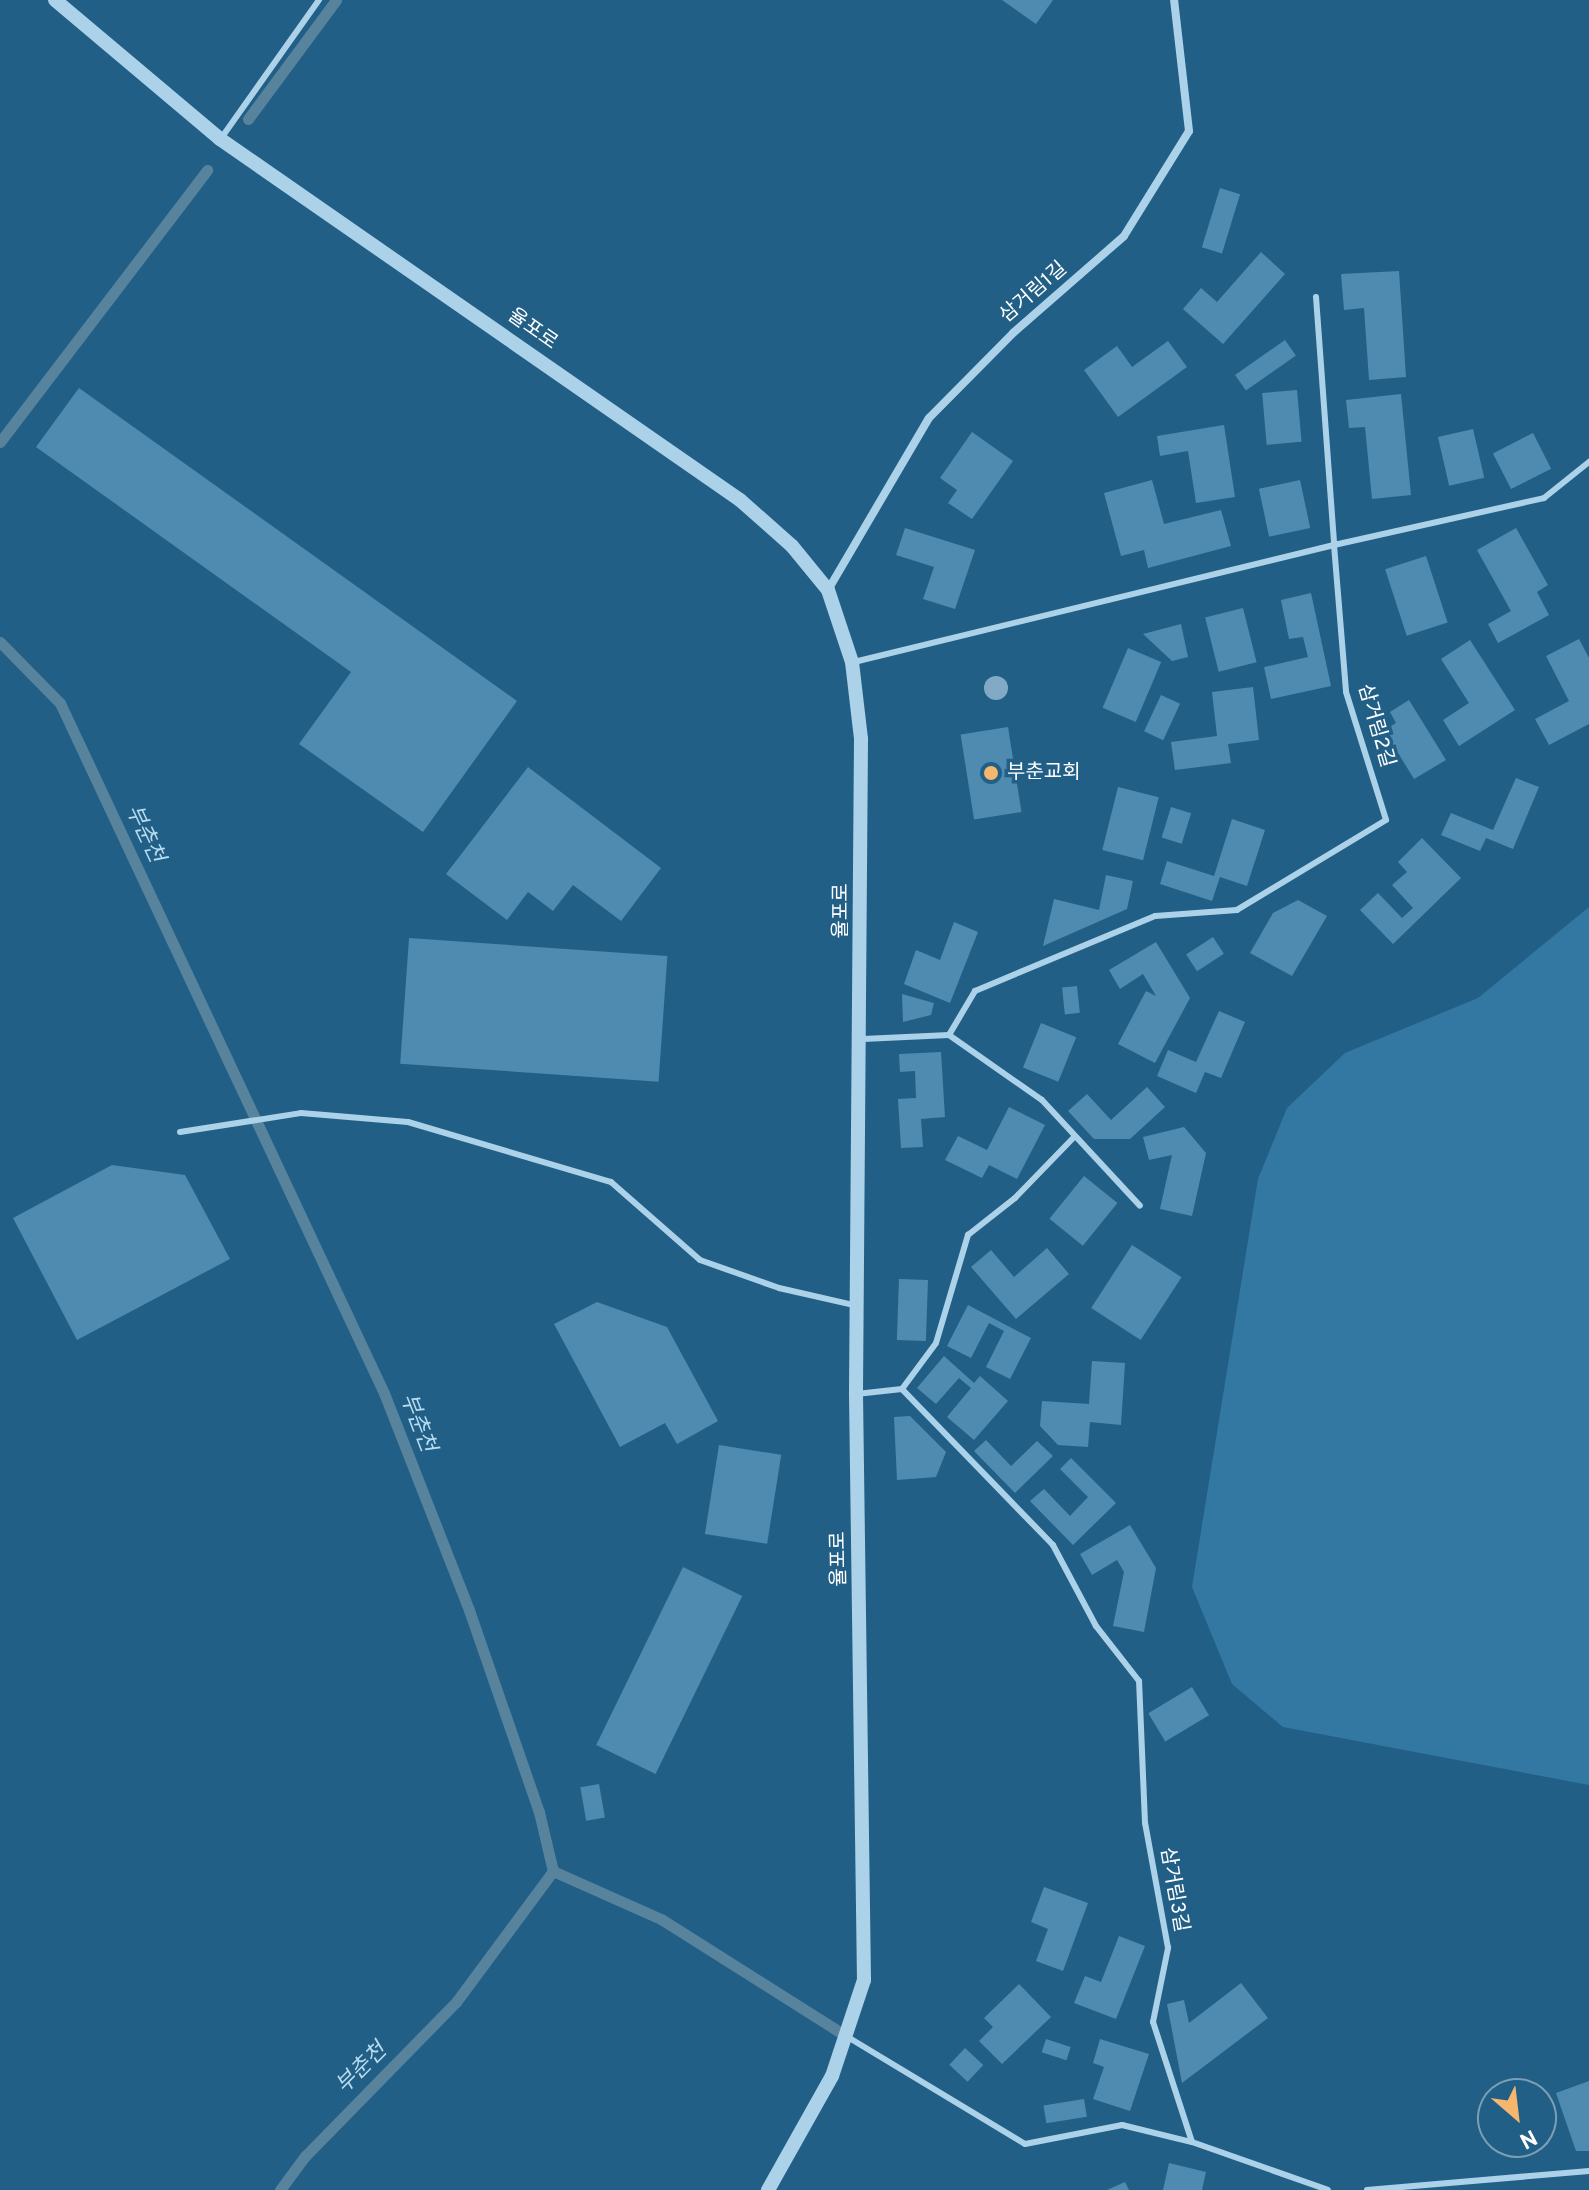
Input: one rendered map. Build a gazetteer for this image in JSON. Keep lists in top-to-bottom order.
{
  "streets": {
    "street": ["삼거림1길", "율포로"],
    "lane": ["삼거림2길", "삼거림3길"]
  },
  "crossings": [
    ["삼거림1길", "율포로"]
  ],
  "water": ["부춘천"],
  "places": ["부춘교회"],
  "north": "bottom right"
}
